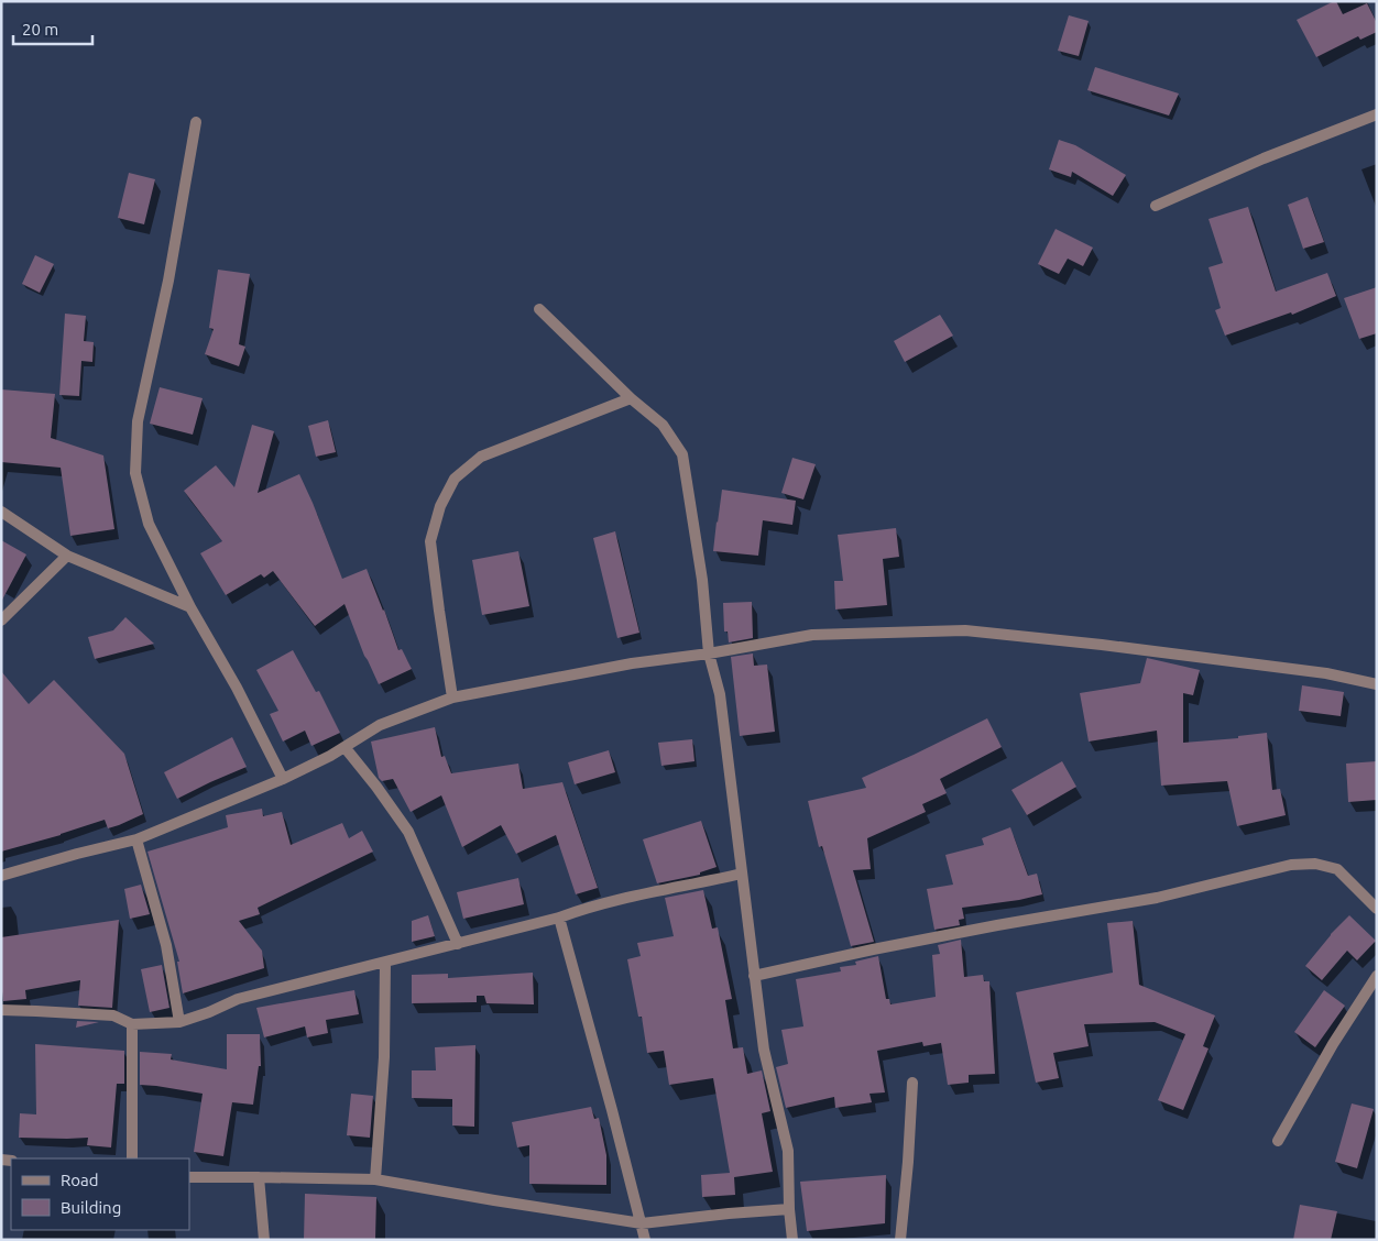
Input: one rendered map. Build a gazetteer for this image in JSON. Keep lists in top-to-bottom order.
{
  "legend": ["Road", "Building"],
  "scale_bar": "20 m"
}
